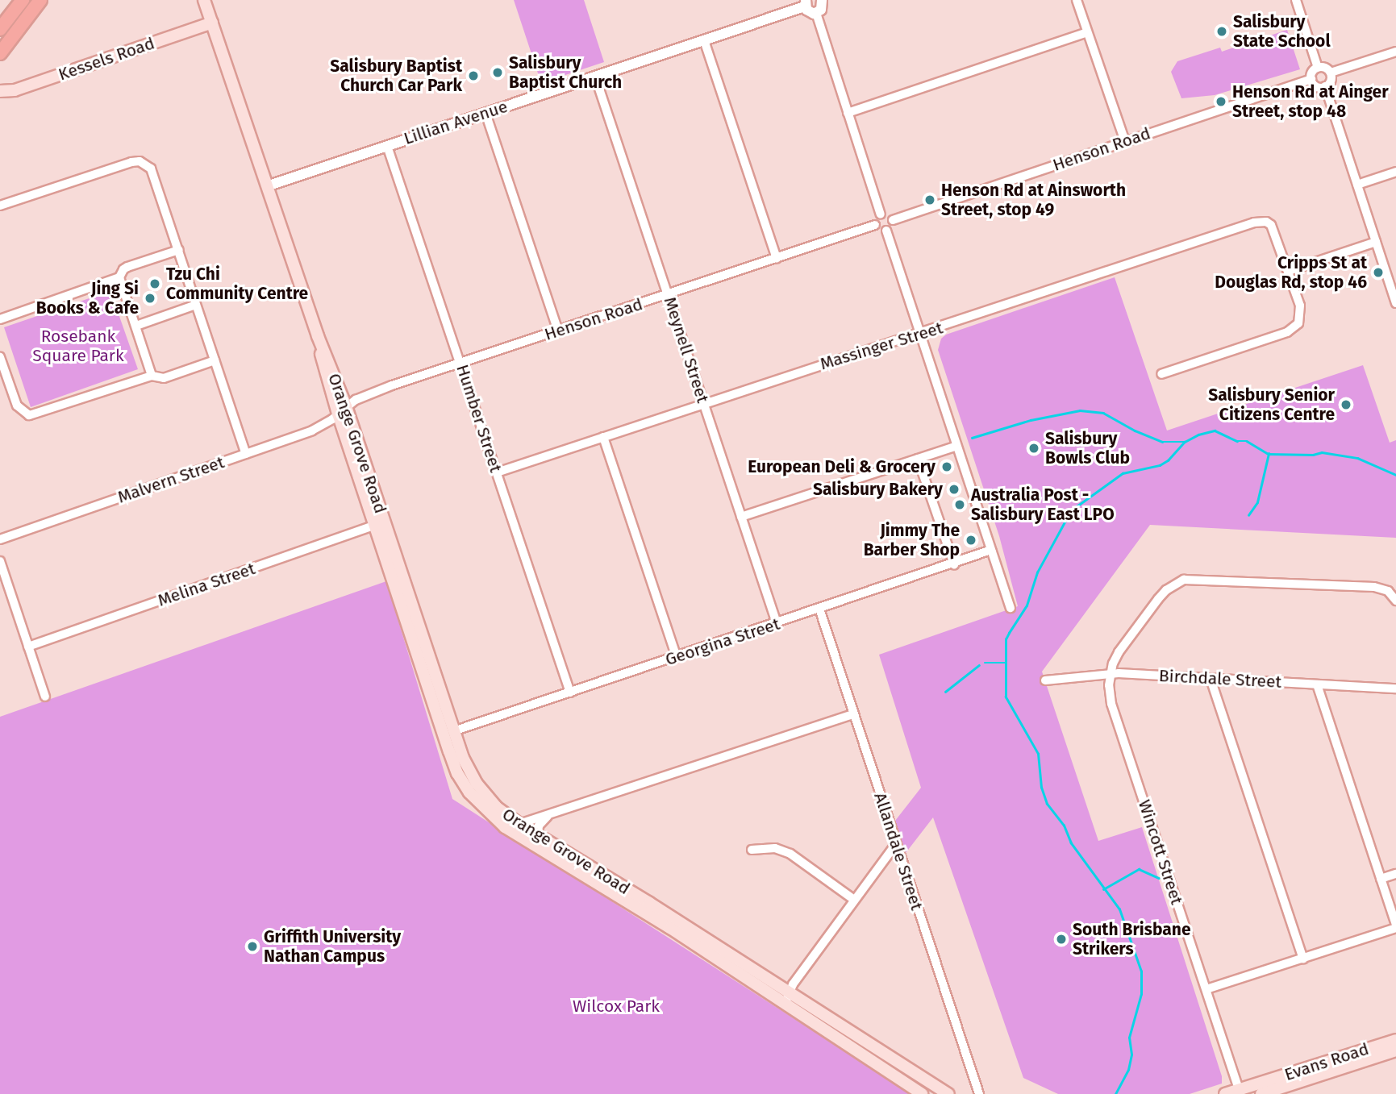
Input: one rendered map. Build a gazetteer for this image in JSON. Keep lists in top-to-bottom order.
{
  "streets": {
    "main road": ["Kessels Road", "Orange Grove Road", "Evans Road"],
    "street": [
      "Lillian Avenue",
      "Henson Road",
      "Massinger Street",
      "Meynell Street",
      "Humber Street",
      "Malvern Street",
      "Melina Street",
      "Georgina Street",
      "Birchdale Street",
      "Allandale Street",
      "Wincott Street"
    ]
  },
  "crossings": [
    ["Kessels Road", "Orange Grove Road"],
    ["Lillian Avenue", "Meynell Street"],
    ["Lillian Avenue", "Humber Street"],
    ["Lillian Avenue", "Orange Grove Road"],
    ["Henson Road", "Meynell Street"],
    ["Henson Road", "Humber Street"],
    ["Henson Road", "Orange Grove Road"],
    ["Henson Road", "Malvern Street"],
    ["Massinger Street", "Meynell Street"],
    ["Massinger Street", "Humber Street"],
    ["Meynell Street", "Georgina Street"],
    ["Humber Street", "Georgina Street"],
    ["Orange Grove Road", "Malvern Street"],
    ["Orange Grove Road", "Melina Street"],
    ["Orange Grove Road", "Georgina Street"],
    ["Georgina Street", "Allandale Street"],
    ["Birchdale Street", "Wincott Street"],
    ["Wincott Street", "Evans Road"]
  ],
  "parks": ["Rosebank Square Park", "Wilcox Park"],
  "places": [
    "Salisbury State School",
    "Salisbury Baptist Church",
    "Salisbury Baptist Church Car Park",
    "Henson Rd at Ainger Street, stop 48",
    "Henson Rd at Ainsworth Street, stop 49",
    "Cripps St at Douglas Rd, stop 46",
    "Tzu Chi Community Centre",
    "Jing Si Books & Cafe",
    "Salisbury Senior Citizens Centre",
    "Salisbury Bowls Club",
    "European Deli & Grocery",
    "Salisbury Bakery",
    "Australia Post - Salisbury East LPO",
    "Jimmy The Barber Shop",
    "South Brisbane Strikers",
    "Griffith University Nathan Campus"
  ]
}
